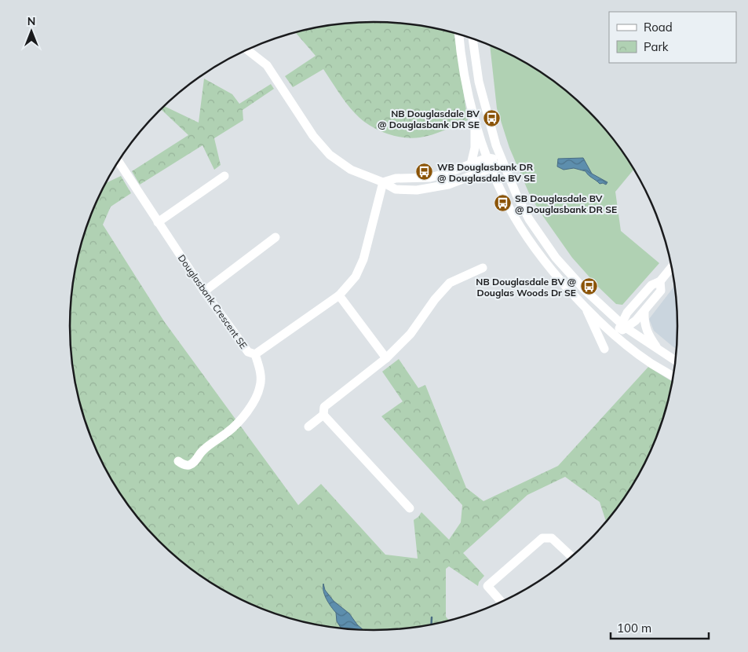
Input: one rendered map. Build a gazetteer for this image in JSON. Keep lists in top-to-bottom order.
{
  "streets": {
    "street": ["Douglasbank Crescent SE"]
  },
  "places": {
    "bus stop": [
      "NB Douglasdale BV @ Douglasbank DR SE",
      "WB Douglasbank DR @ Douglasdale BV SE",
      "SB Douglasdale BV @ Douglasbank DR SE",
      "NB Douglasdale BV @ Douglas Woods Dr SE"
    ]
  },
  "legend": ["Road", "Park"],
  "scale_bar": "100 m",
  "north": "top"
}
